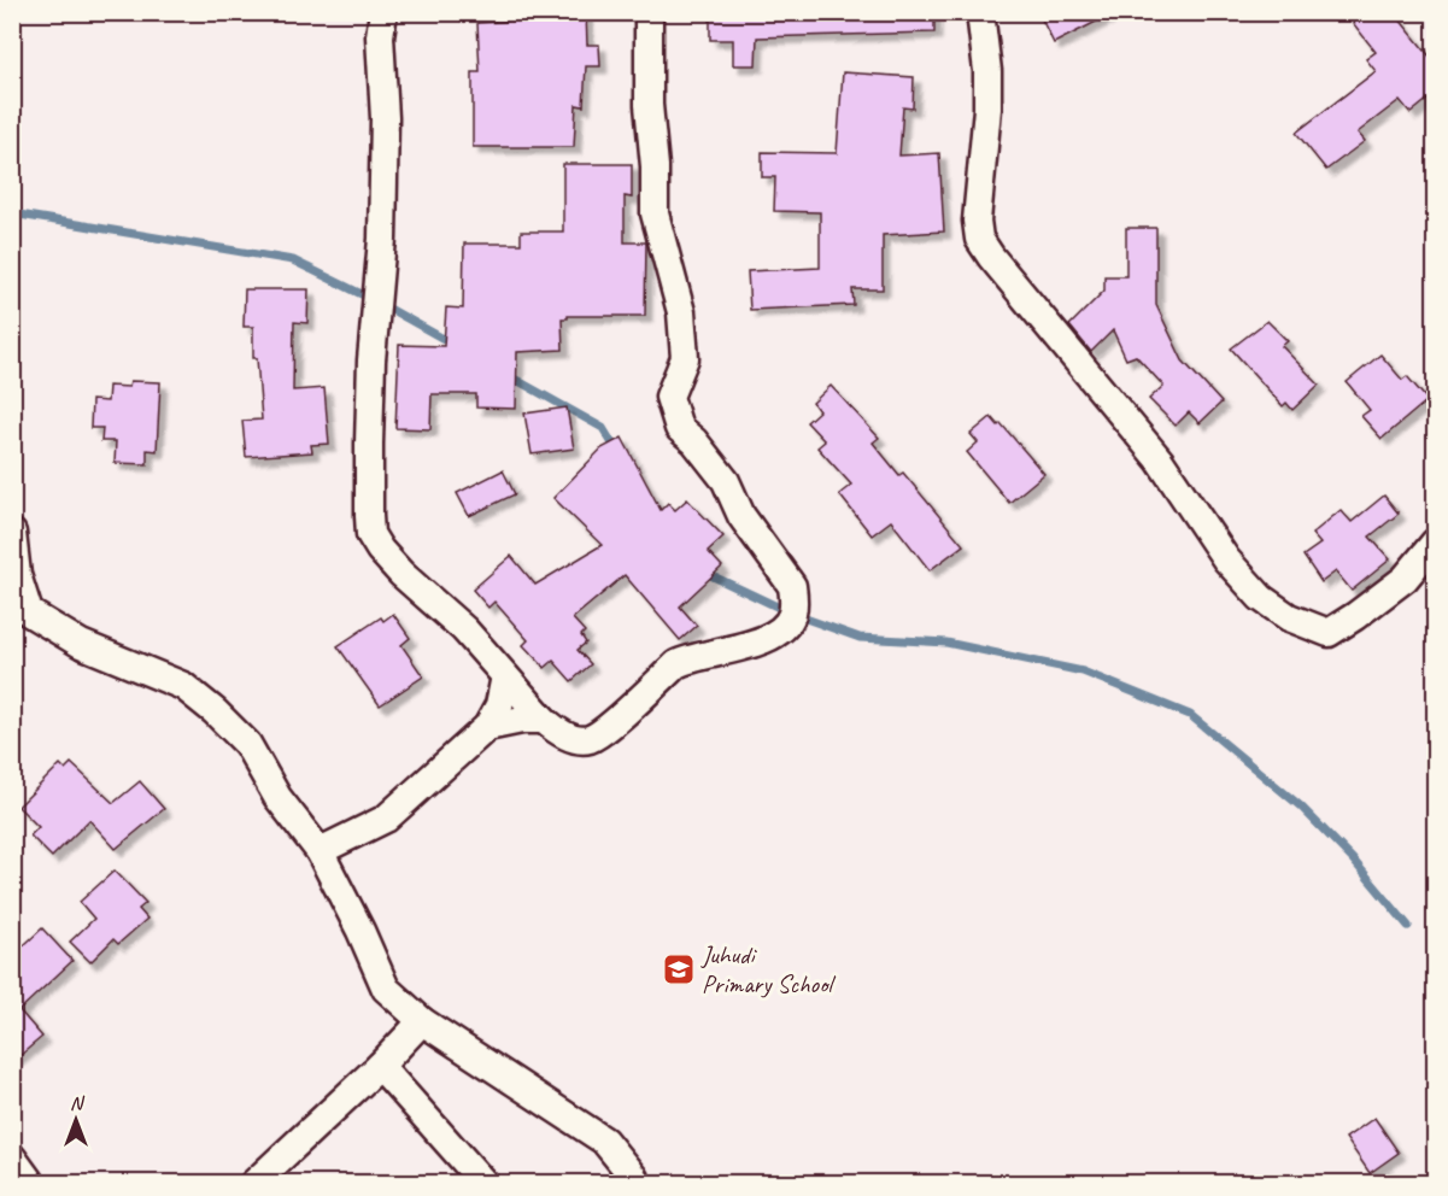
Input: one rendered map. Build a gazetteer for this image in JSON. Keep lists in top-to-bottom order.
{
  "places": {
    "school or university": ["Juhudi Primary School"]
  },
  "north": "top"
}
